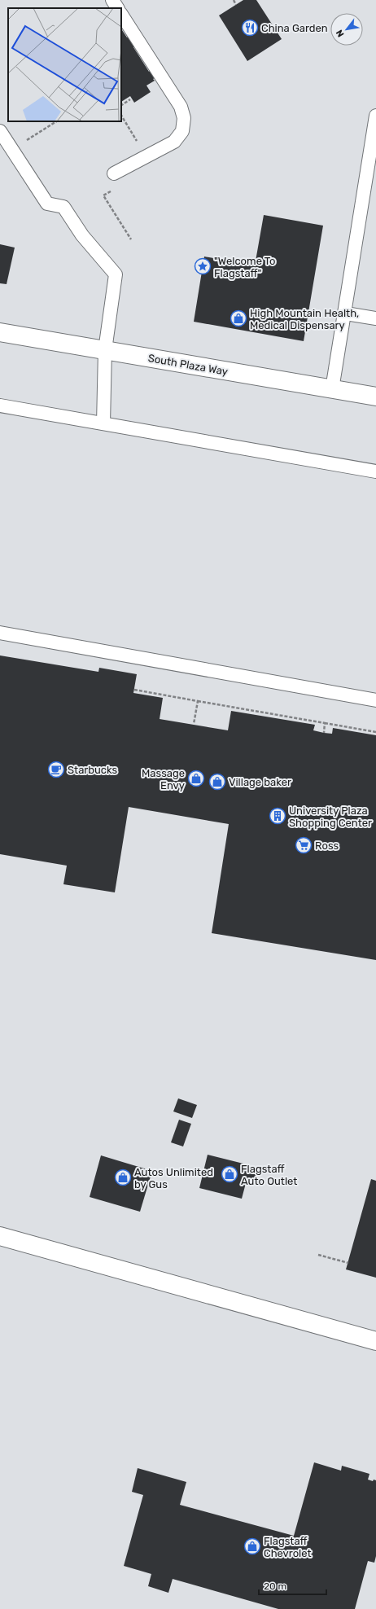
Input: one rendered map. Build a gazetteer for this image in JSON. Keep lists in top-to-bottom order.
{
  "streets": {
    "street": ["South Plaza Way"]
  },
  "places": {
    "restaurant": ["China Garden"],
    "place": ["\"Welcome To Flagstaff\""],
    "shop": [
      "High Mountain Health, Medical Dispensary",
      "Massage Envy",
      "Village baker",
      "Flagstaff Auto Outlet",
      "Autos Unlimited by Gus",
      "Flagstaff Chevrolet"
    ],
    "cafe": ["Starbucks"],
    "building": ["University Plaza Shopping Center"],
    "supermarket": ["Ross"]
  },
  "scale_bar": "20 m",
  "north": "bottom left"
}
